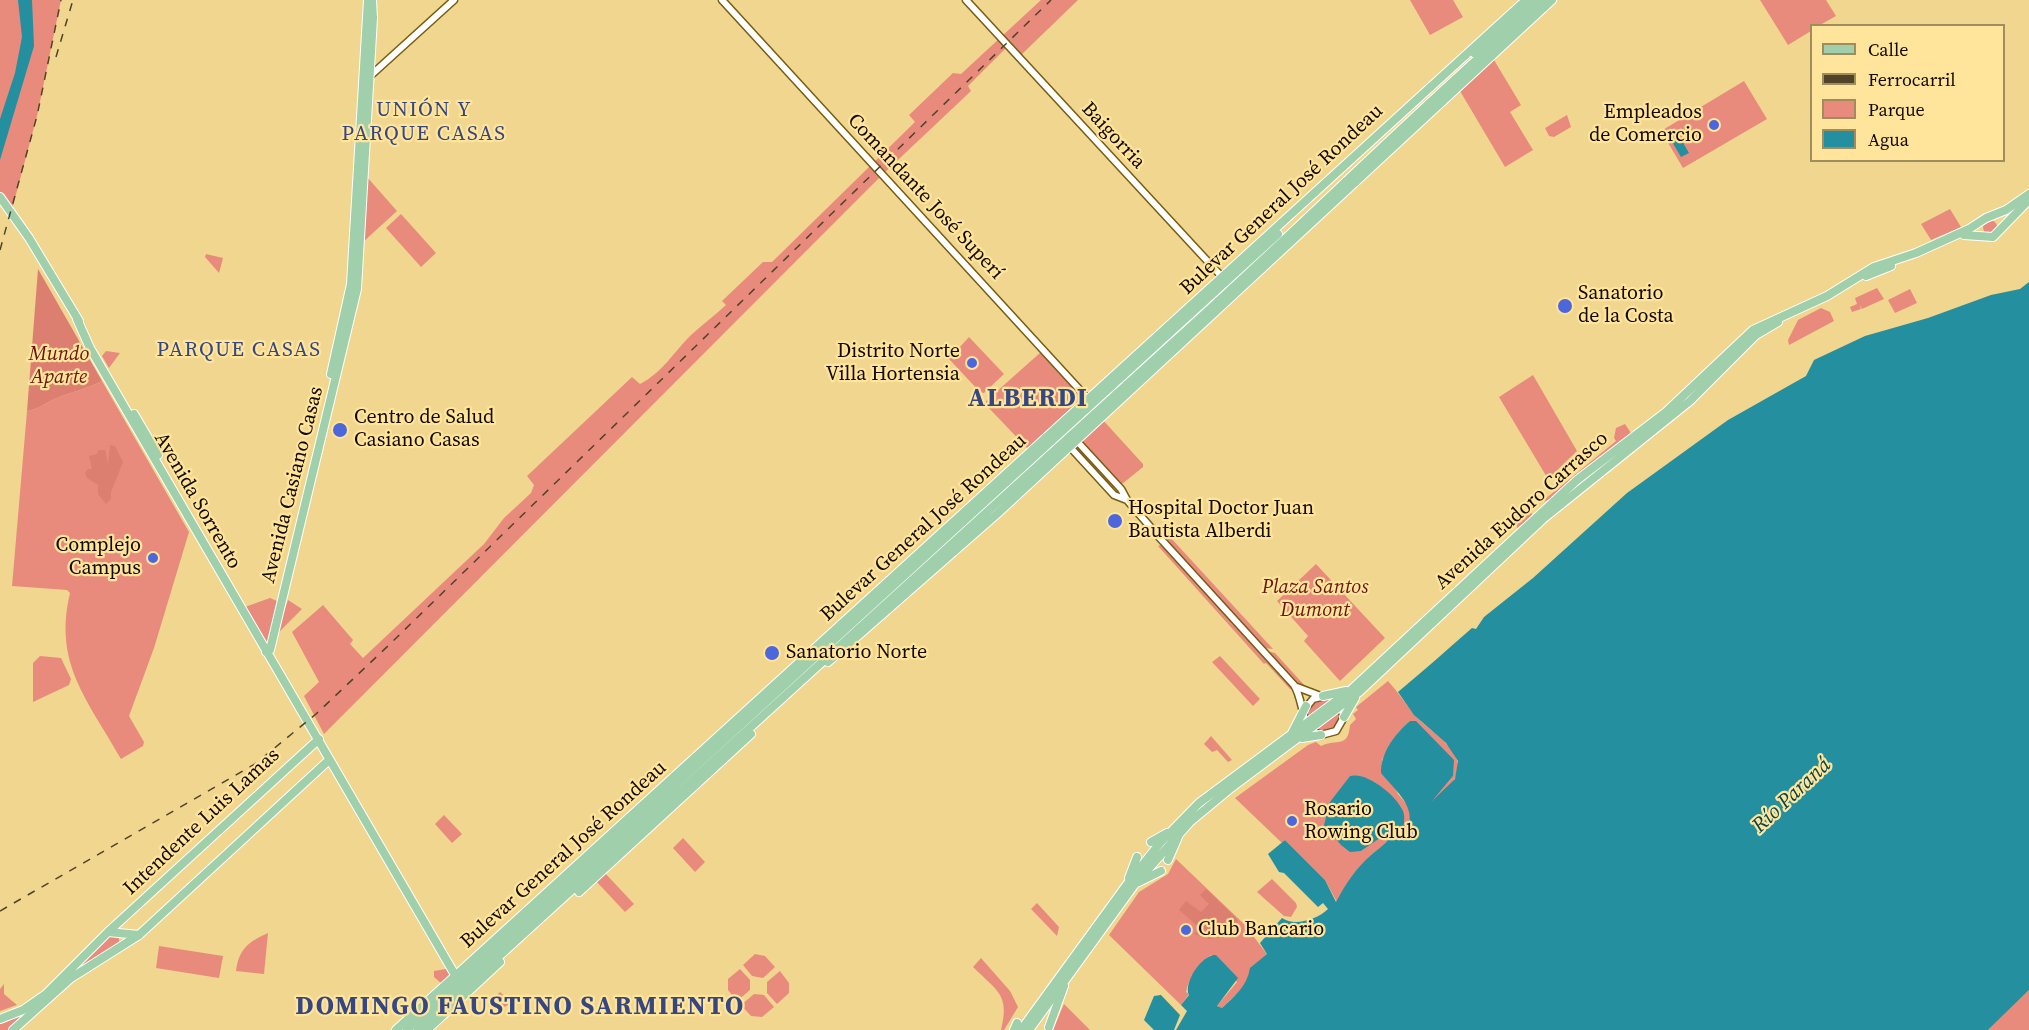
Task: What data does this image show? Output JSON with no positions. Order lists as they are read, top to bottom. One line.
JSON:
{"streets":{"main road":["Bulevar General José Rondeau","Avenida Casiano Casas","Avenida Sorrento","Avenida Eudoro Carrasco","Intendente Luis Lamas"],"street":["Baigorria","Comandante José Superí"]},"crossings":[["Baigorria","Bulevar General José Rondeau"],["Comandante José Superí","Bulevar General José Rondeau"],["Bulevar General José Rondeau","Avenida Sorrento"],["Avenida Casiano Casas","Avenida Sorrento"],["Avenida Sorrento","Intendente Luis Lamas"]],"districts":["UNIÓN Y PARQUE CASAS","PARQUE CASAS","ALBERDI","DOMINGO FAUSTINO SARMIENTO"],"water":["Río Paraná"],"parks":["Mundo Aparte","Plaza Santos Dumont"],"places":["Empleados de Comercio","Sanatorio de la Costa","Distrito Norte Villa Hortensia","Centro de Salud Casiano Casas","Hospital Doctor Juan Bautista Alberdi","Complejo Campus","Sanatorio Norte","Rosario Rowing Club","Club Bancario"],"legend":["Calle","Ferrocarril","Parque","Agua"]}
